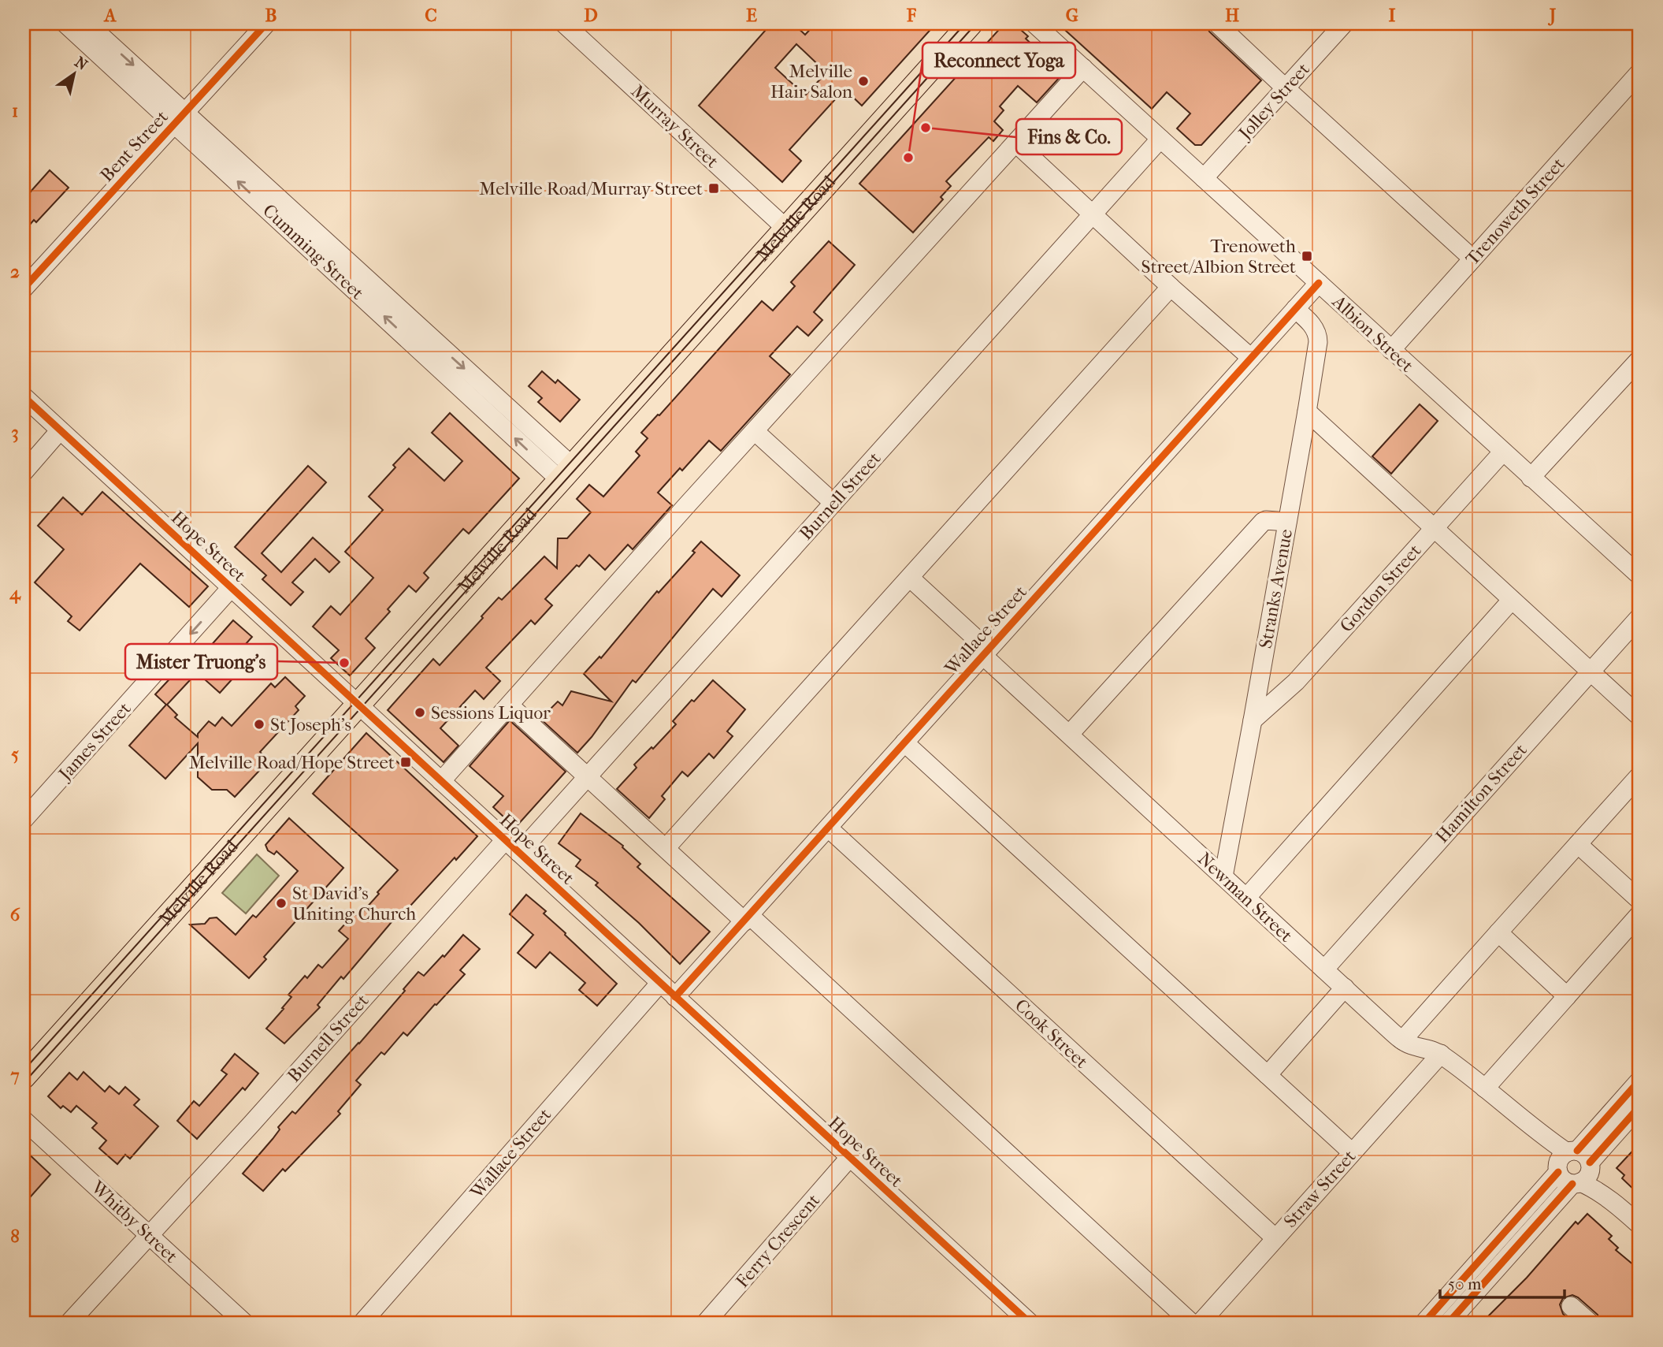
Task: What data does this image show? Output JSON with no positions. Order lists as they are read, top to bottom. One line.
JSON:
{"streets":{"main road":["Melville Road"],"street":["Jolley Street","Murray Street","Bent Street","Trenoweth Street","Cumming Street","Albion Street","Burnell Street","Hope Street","Gordon Street","Stranks Avenue","Wallace Street","James Street","Hamilton Street","Newman Street","Cook Street","Straw Street","Whitby Street","Ferry Crescent"]},"crossings":[["Jolley Street","Albion Street"],["Murray Street","Melville Road"],["Bent Street","Cumming Street"],["Trenoweth Street","Albion Street"],["Melville Road","Cumming Street"],["Melville Road","Hope Street"],["Albion Street","Burnell Street"],["Albion Street","Gordon Street"],["Albion Street","Wallace Street"],["Burnell Street","Hope Street"],["Burnell Street","Whitby Street"],["Hope Street","Wallace Street"],["Hope Street","James Street"],["Hope Street","Ferry Crescent"],["Gordon Street","Stranks Avenue"],["Stranks Avenue","Wallace Street"],["Stranks Avenue","Newman Street"],["Wallace Street","Newman Street"],["Wallace Street","Cook Street"],["Hamilton Street","Newman Street"],["Newman Street","Straw Street"],["Cook Street","Straw Street"]],"one_way":["James Street"],"places":{"other":["Melville Hair Salon","Fins & Co.","Reconnect Yoga","Mister Truong's","Sessions Liquor","St Joseph's","St David's Uniting Church"],"transit":["Melville Road/Murray Street","Trenoweth Street/Albion Street","Melville Road/Hope Street"]},"scale_bar":"50 m","north":"top right","grid":{"columns":["A","B","C","D","E","F","G","H","I","J"],"rows":["1","2","3","4","5","6","7","8"]}}
